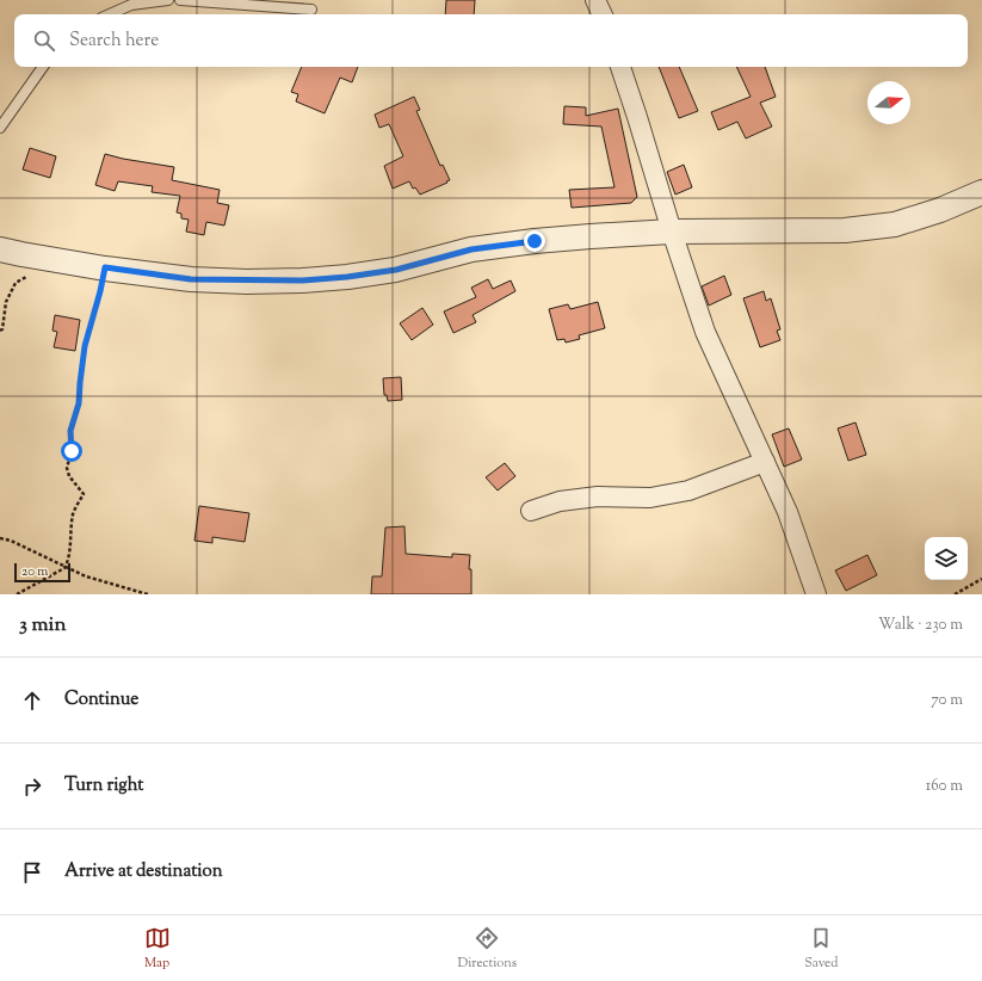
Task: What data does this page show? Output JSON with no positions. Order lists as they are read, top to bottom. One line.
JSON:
{"scale_bar":"20 m","north":"right","page":{"search":"Search here","scale":"20 m","heading":["3 min","Walk · 230 m"],"list":[["Continue","70 m"],["Turn right","160 m"],"Arrive at destination"],"nav":["Map","Directions","Saved"]}}
